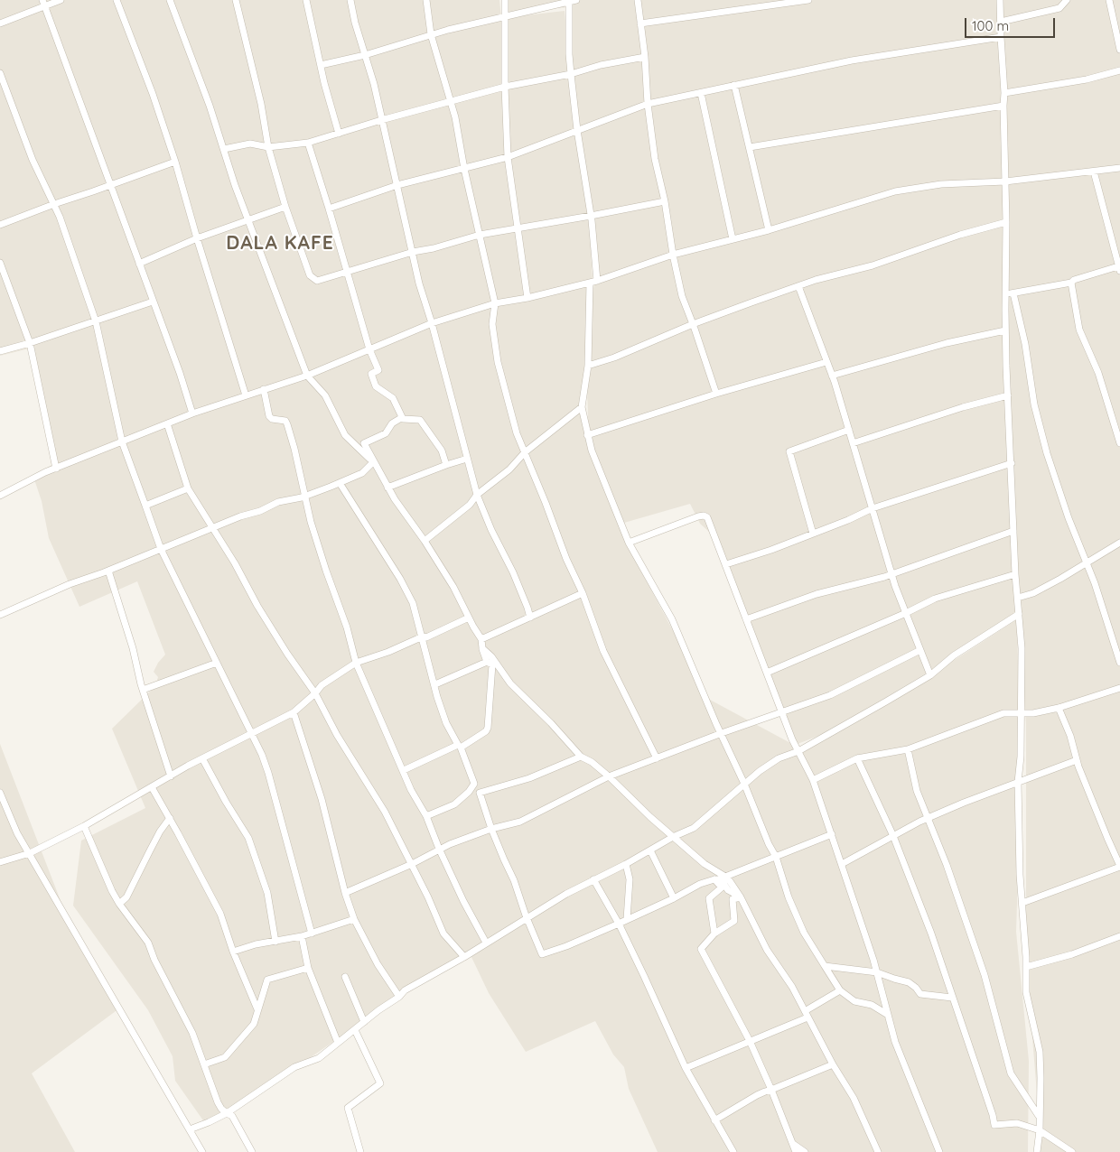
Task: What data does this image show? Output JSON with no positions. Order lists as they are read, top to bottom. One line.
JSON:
{"districts":["DALA KAFE"],"scale_bar":"100 m"}
